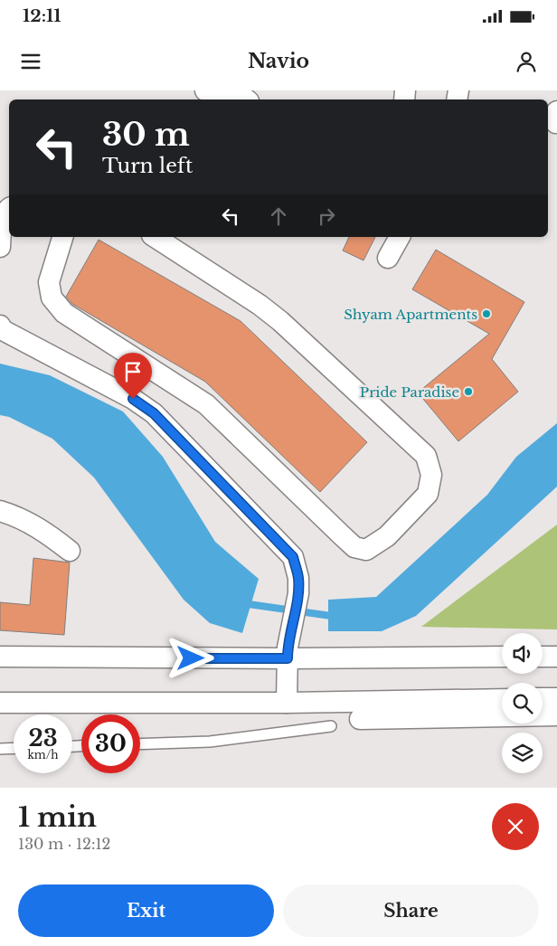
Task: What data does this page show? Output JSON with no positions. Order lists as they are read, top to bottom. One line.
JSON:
{"places":["Shyam Apartments","Pride Paradise"],"page":{"status":"12:11","header":"Navio","turn":["30 m","Turn left"],"speed":"23 km/h","limit":"30","heading":["1 min","130 m · 12:12"],"buttons":["Exit","Share"]}}
